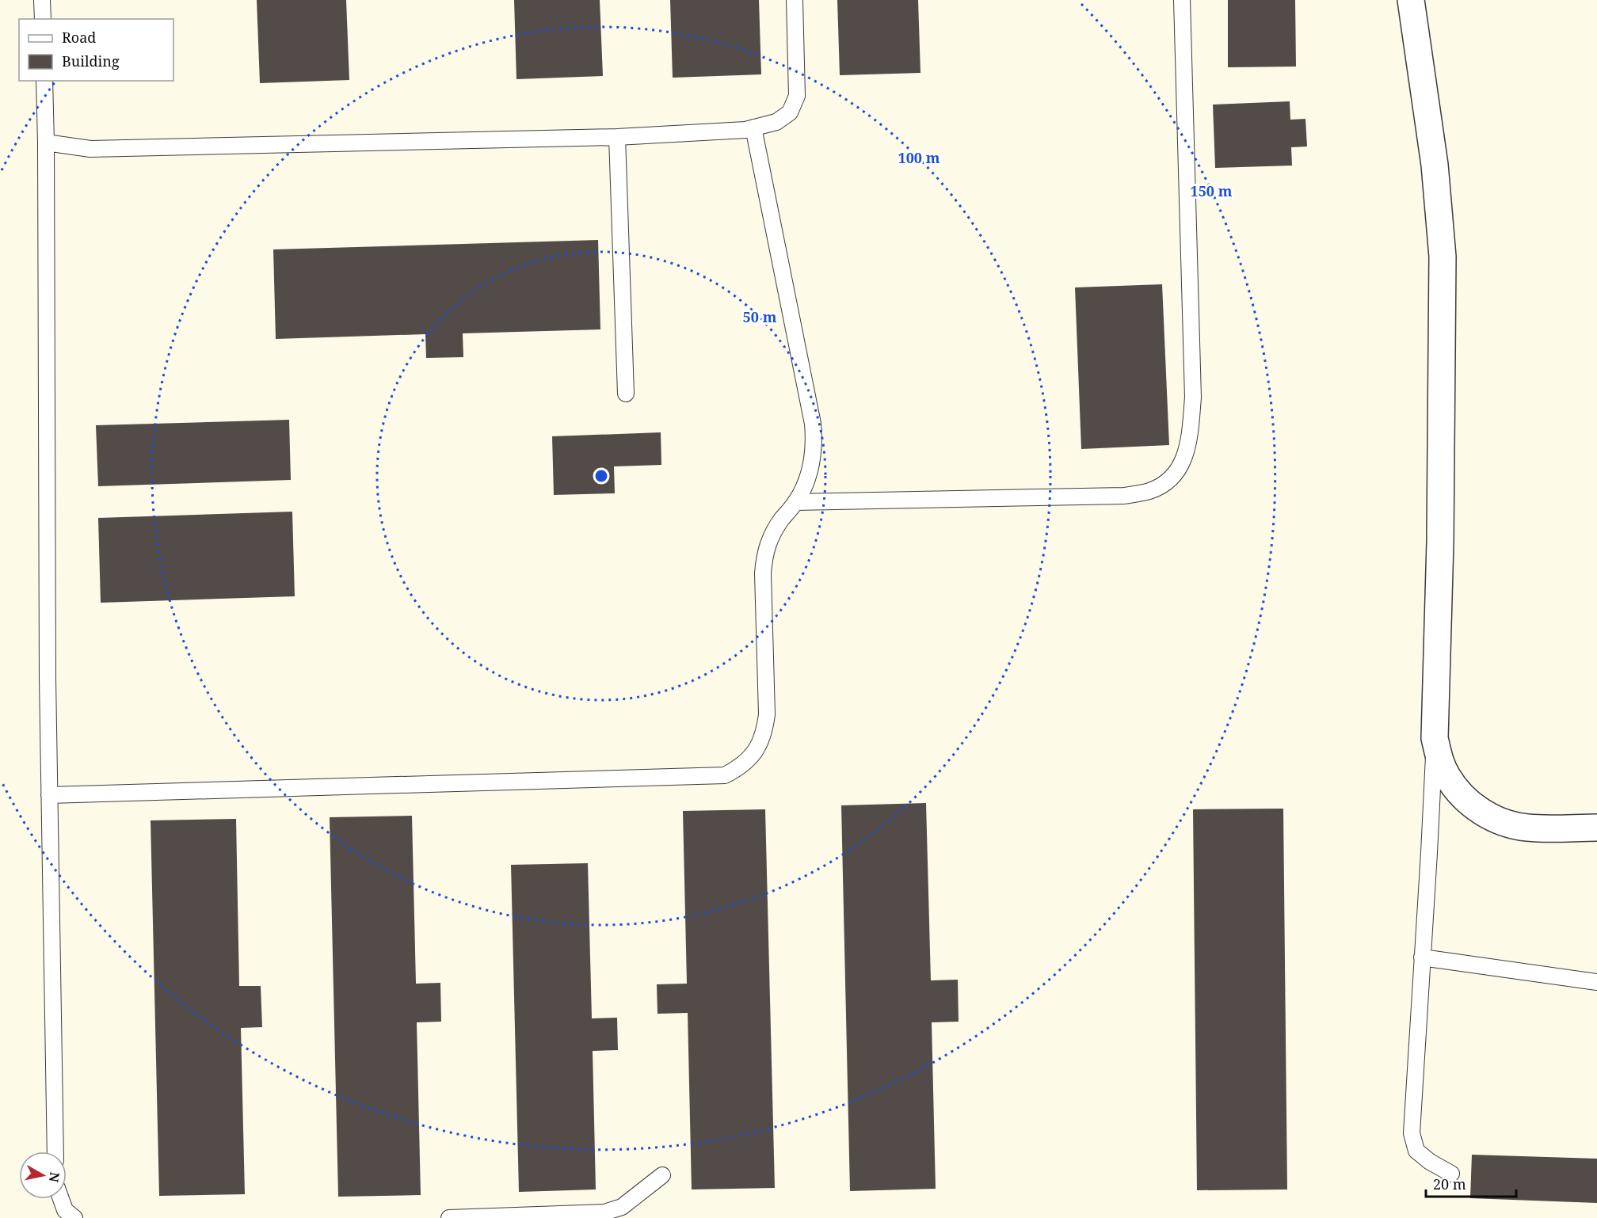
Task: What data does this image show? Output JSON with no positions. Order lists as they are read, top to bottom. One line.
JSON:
{"legend":["Road","Building"],"scale_bar":"20 m","north":"right","rings":["100 m","150 m","50 m"]}
